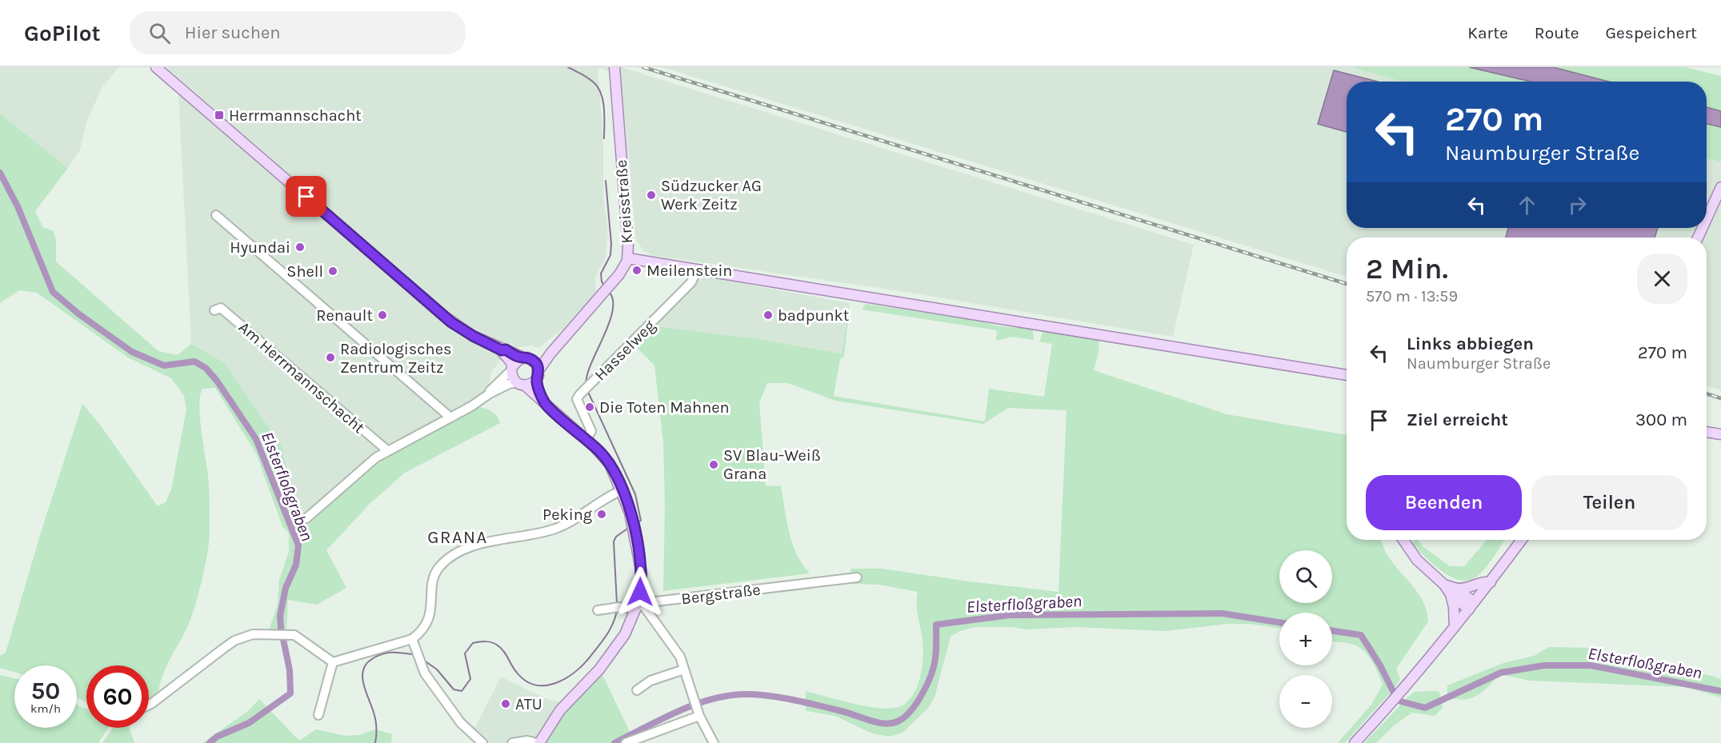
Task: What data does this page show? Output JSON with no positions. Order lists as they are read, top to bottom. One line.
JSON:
{"streets":{"main road":["Kreisstraße"],"street":["Hasselweg","Am Herrmannschacht","Bergstraße"]},"districts":["GRANA"],"water":["Elsterfloßgraben"],"places":{"transit":["Herrmannschacht"],"other":["Südzucker AG Werk Zeitz","Hyundai","Meilenstein","Shell","Renault","badpunkt","Radiologisches Zentrum Zeitz","Die Toten Mahnen","SV Blau-Weiß Grana","Peking","ATU"]},"page":{"header":"GoPilot","search":"Hier suchen","nav":["Karte","Route","Gespeichert"],"turn":["270 m","Naumburger Straße"],"heading":["2 Min.","570 m · 13:59"],"list":[{"name":"Links abbiegen","note":"Naumburger Straße","value":"270 m"},{"name":"Ziel erreicht","value":"300 m"}],"buttons":["Beenden","Teilen"],"map_buttons":["+","−"],"speed":"50 km/h","limit":"60"}}
